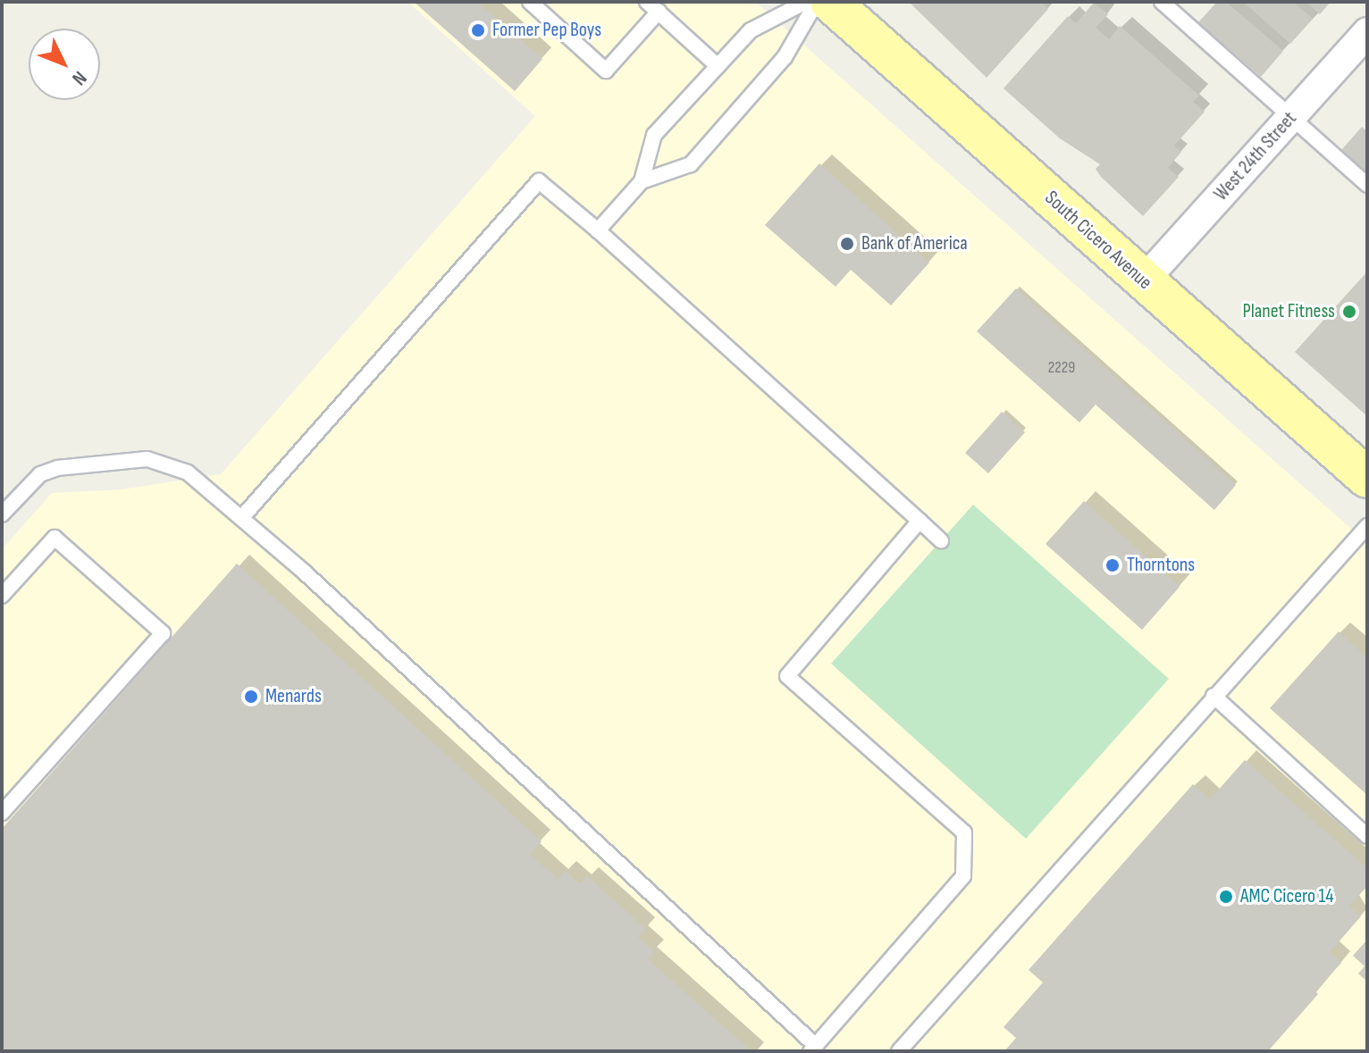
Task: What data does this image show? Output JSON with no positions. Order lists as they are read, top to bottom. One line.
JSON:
{"streets":{"main road":["South Cicero Avenue"],"street":["West 24th Street"]},"crossings":[["West 24th Street","South Cicero Avenue"]],"places":["Former Pep Boys","Bank of America","Planet Fitness","Thorntons","Menards","AMC Cicero 14"],"house_numbers":["2229"],"north":"bottom right"}
